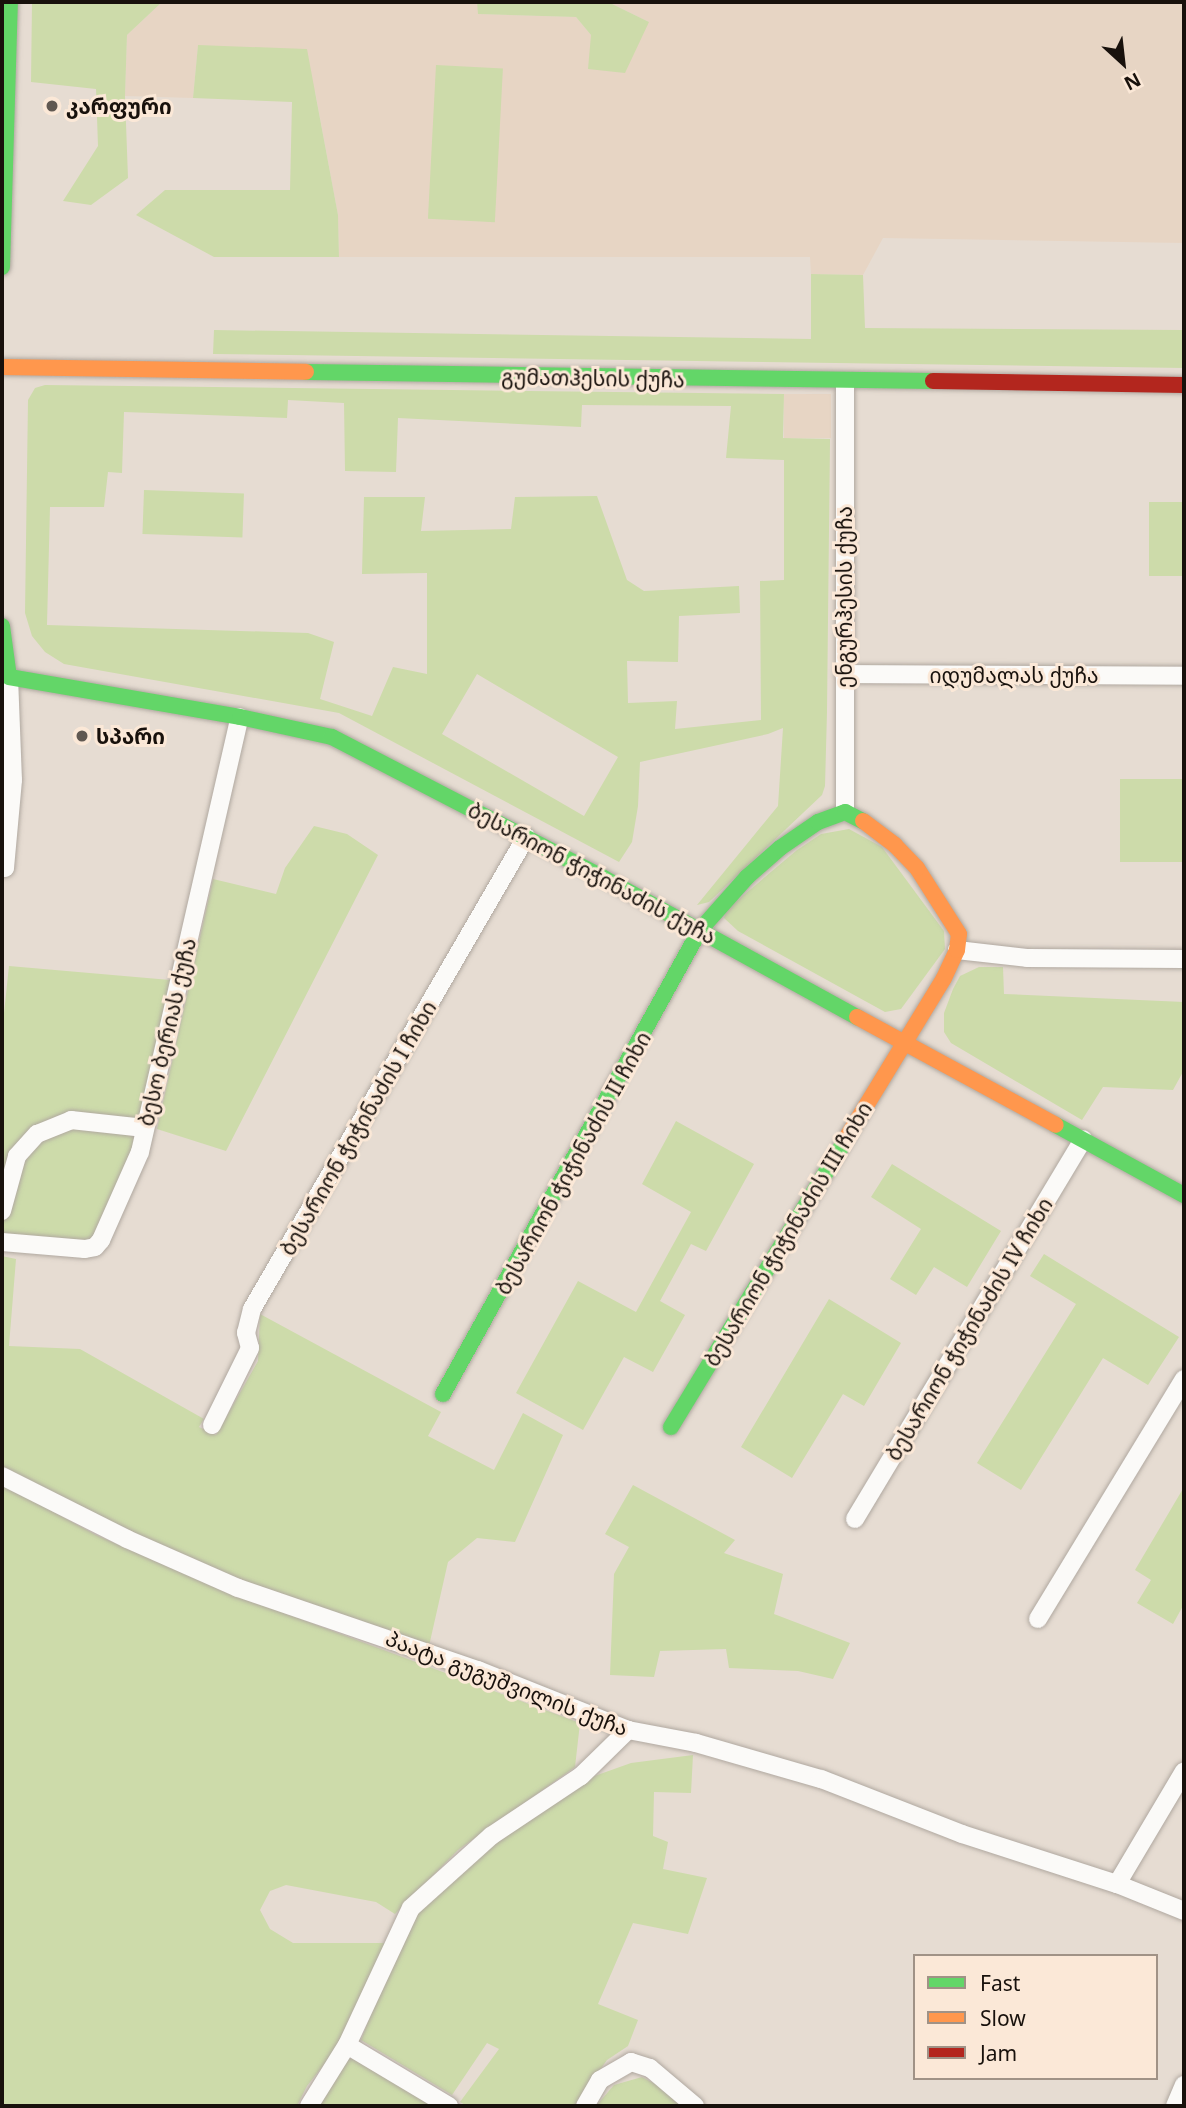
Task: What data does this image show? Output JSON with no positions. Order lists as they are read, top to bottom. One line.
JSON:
{"streets":{"street":["გუმათჰესის ქუჩა","ენგურჰესის ქუჩა","იდუმალას ქუჩა","ბესარიონ ჭიჭინაძის ქუჩა","ბესო ბერიას ქუჩა","ბესარიონ ჭიჭინაძის I ჩიხი","ბესარიონ ჭიჭინაძის II ჩიხი","ბესარიონ ჭიჭინაძის III ჩიხი","ბესარიონ ჭიჭინაძის IV ჩიხი","პაატა გუგუშვილის ქუჩა"]},"crossings":[["გუმათჰესის ქუჩა","ენგურჰესის ქუჩა"],["ენგურჰესის ქუჩა","იდუმალას ქუჩა"],["ბესარიონ ჭიჭინაძის ქუჩა","ბესო ბერიას ქუჩა"],["ბესარიონ ჭიჭინაძის ქუჩა","ბესარიონ ჭიჭინაძის I ჩიხი"],["ბესარიონ ჭიჭინაძის ქუჩა","ბესარიონ ჭიჭინაძის II ჩიხი"],["ბესარიონ ჭიჭინაძის ქუჩა","ბესარიონ ჭიჭინაძის III ჩიხი"],["ბესარიონ ჭიჭინაძის ქუჩა","ბესარიონ ჭიჭინაძის IV ჩიხი"]],"places":["კარფური","სპარი"],"legend":["Fast","Slow","Jam"],"north":"bottom right"}
